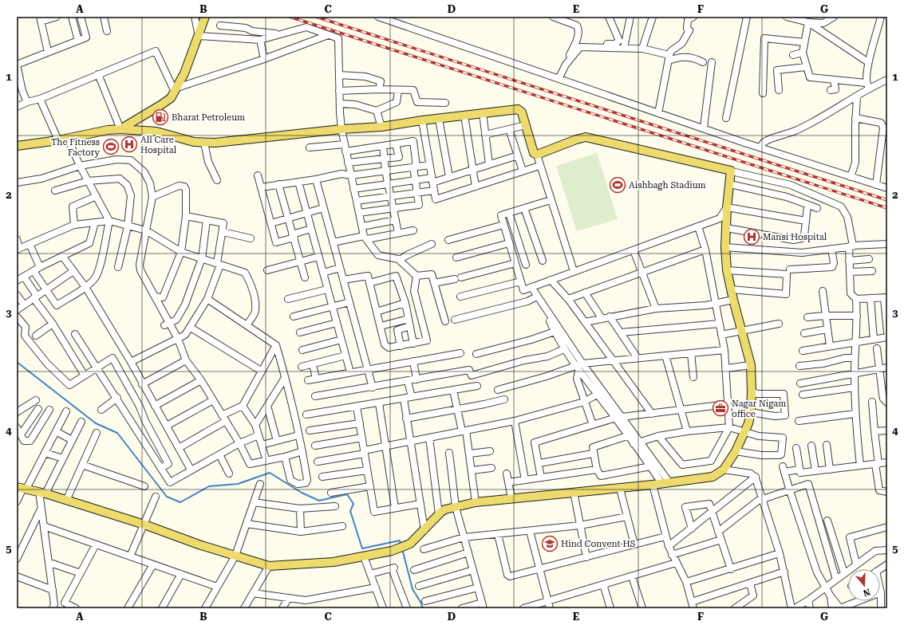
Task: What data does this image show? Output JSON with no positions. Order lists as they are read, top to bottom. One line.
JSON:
{"places":{"fuel station":["Bharat Petroleum"],"hospital":["All Care Hospital","Mansi Hospital"],"sports":["The Fitness Factory","Aishbagh Stadium"],"office":["Nagar Nigam office"],"school or university":["Hind Convent HS"]},"north":"bottom","grid":{"columns":["A","B","C","D","E","F","G"],"rows":["1","2","3","4","5"]}}
